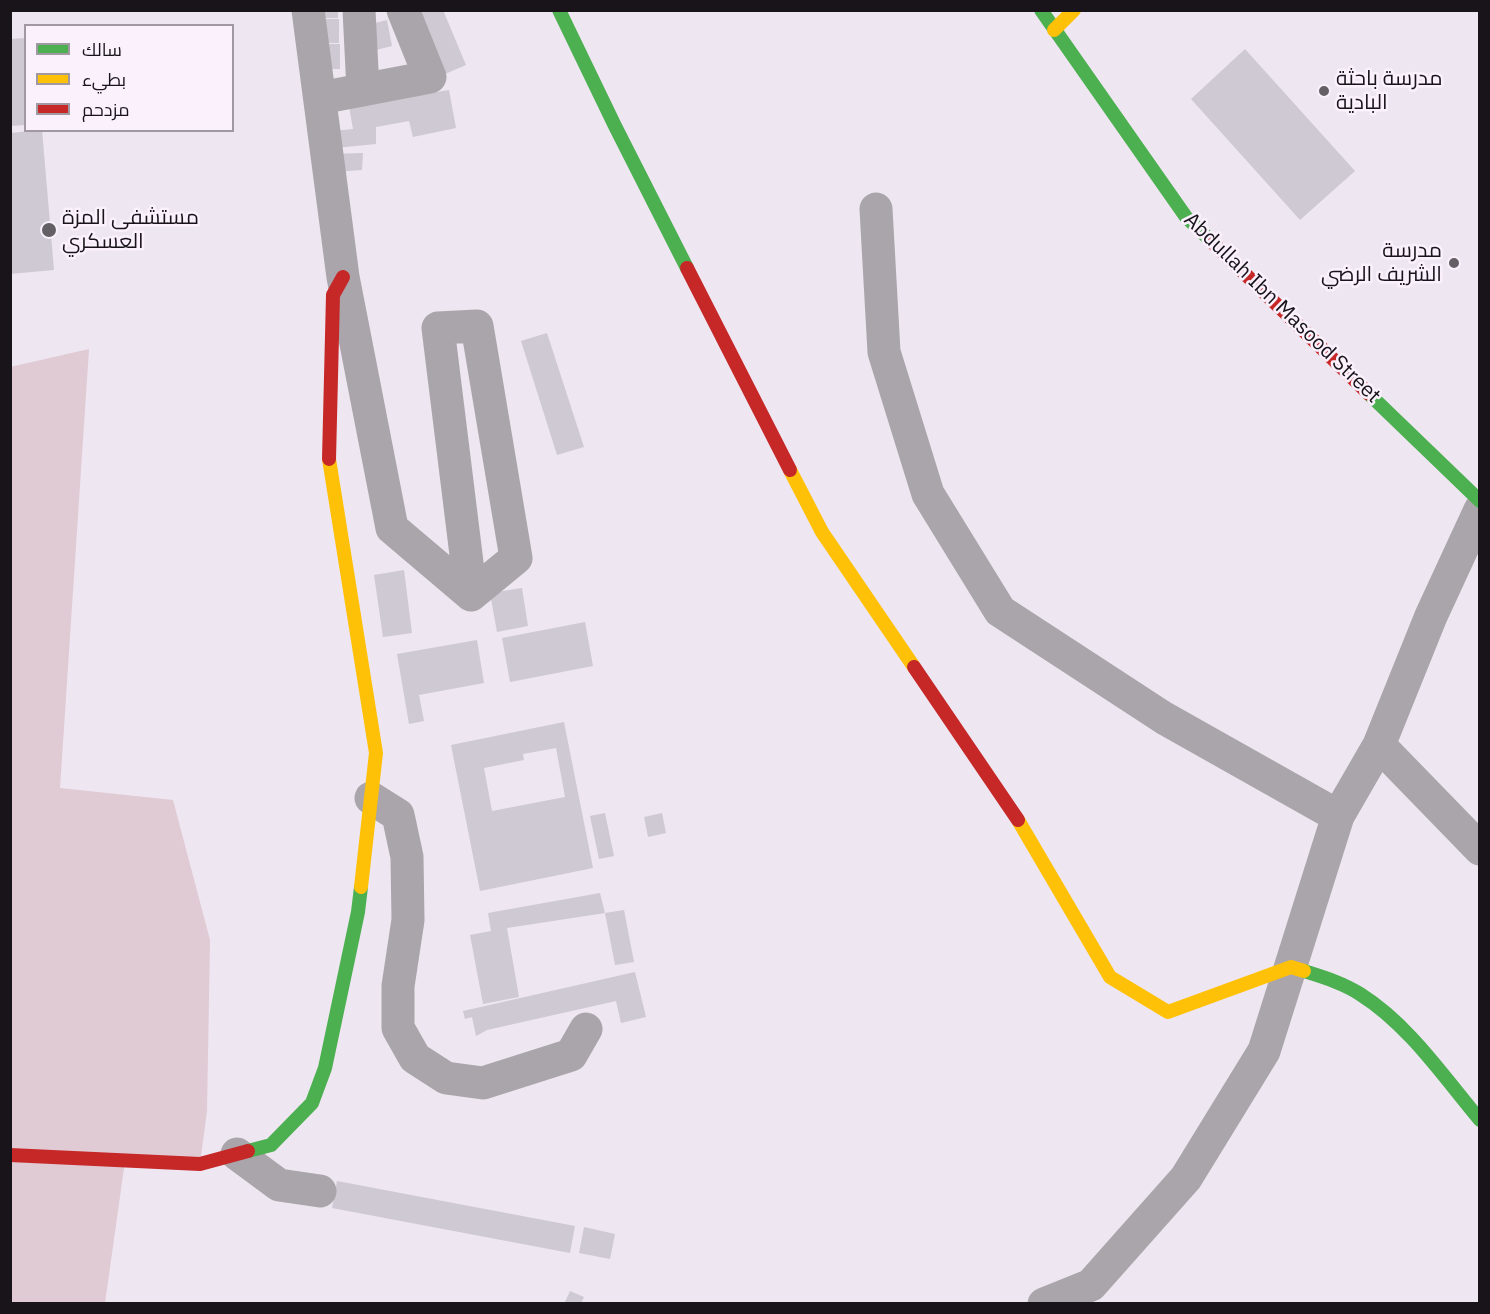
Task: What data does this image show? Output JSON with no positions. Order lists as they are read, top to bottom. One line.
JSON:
{"streets":{"street":["Abdullah Ibn Masood Street"]},"places":["مدرسة باحثة البادية","مستشفى المزة العسكري","مدرسة الشريف الرضي"],"legend":["سالك","بطيء","مزدحم"]}
